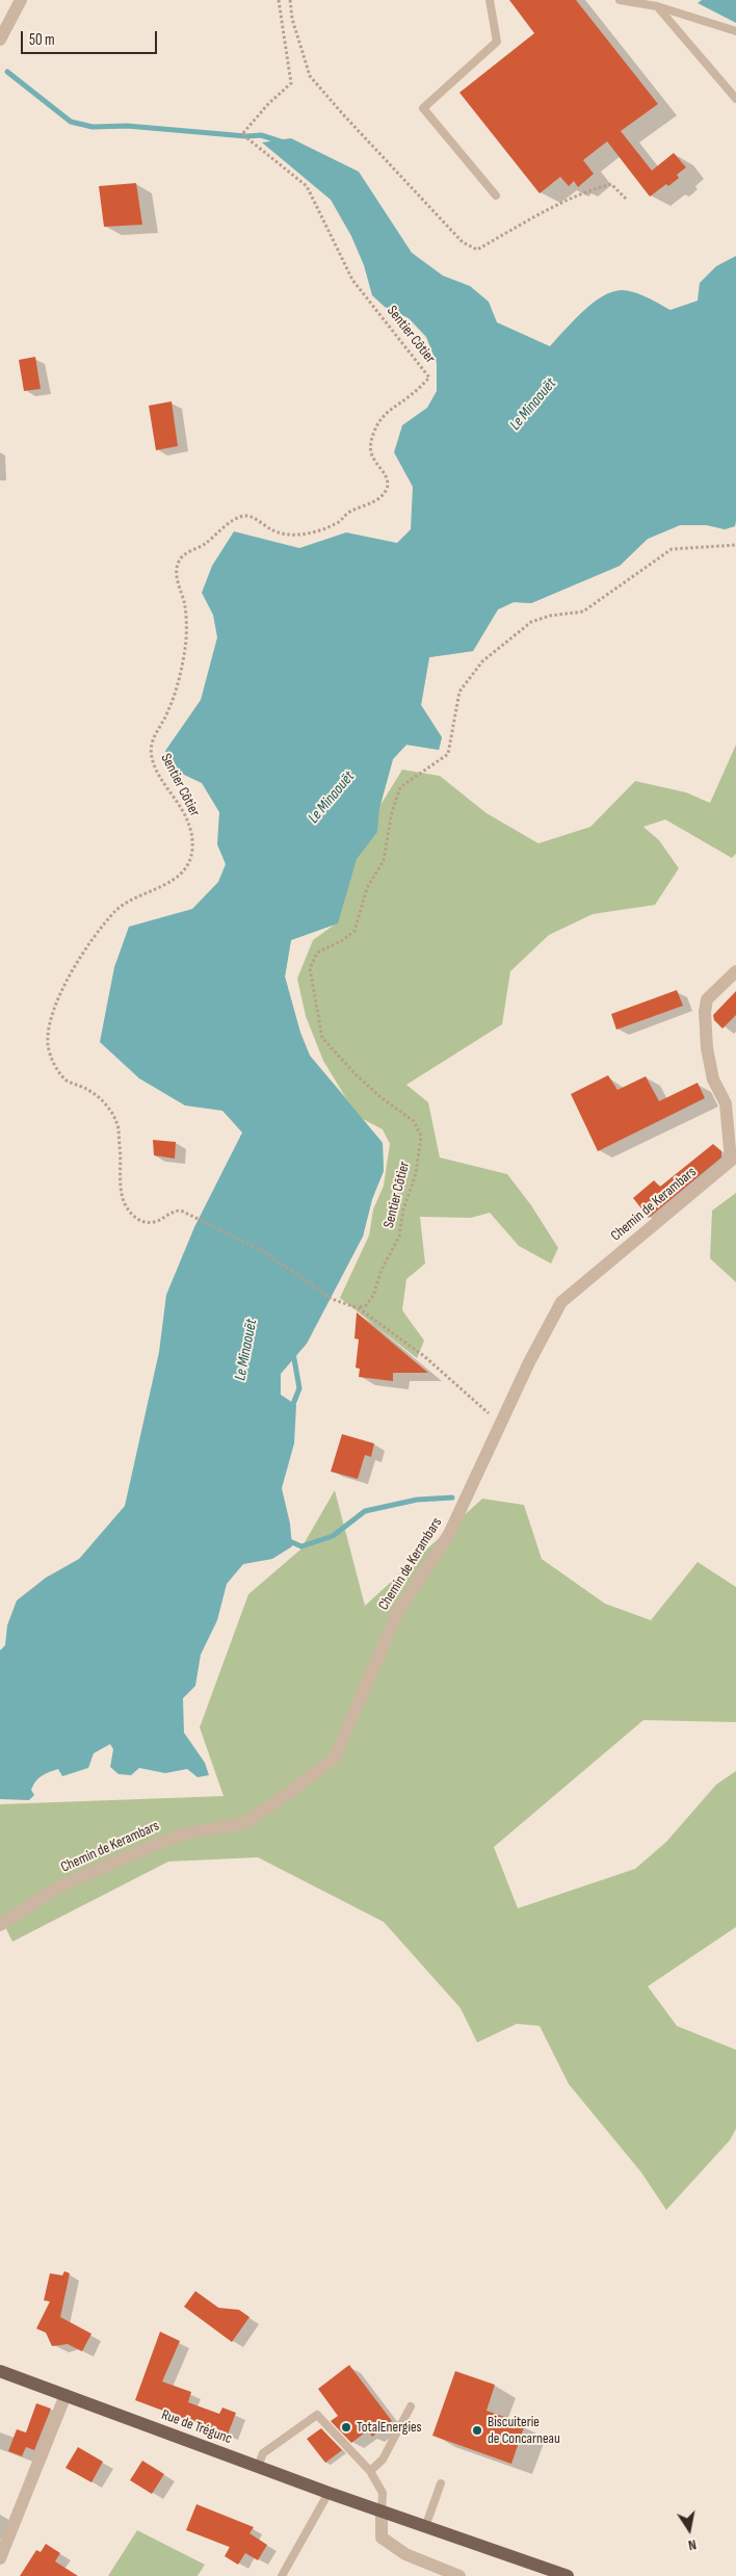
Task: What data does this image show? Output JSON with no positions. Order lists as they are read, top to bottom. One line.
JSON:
{"streets":{"main road":["Rue de Trégunc"],"street":["Chemin de Kerambars"],"path":["Sentier Côtier"]},"water":["Le Minaouët"],"places":["TotalEnergies","Biscuiterie de Concarneau"],"scale_bar":"50 m","north":"bottom"}
